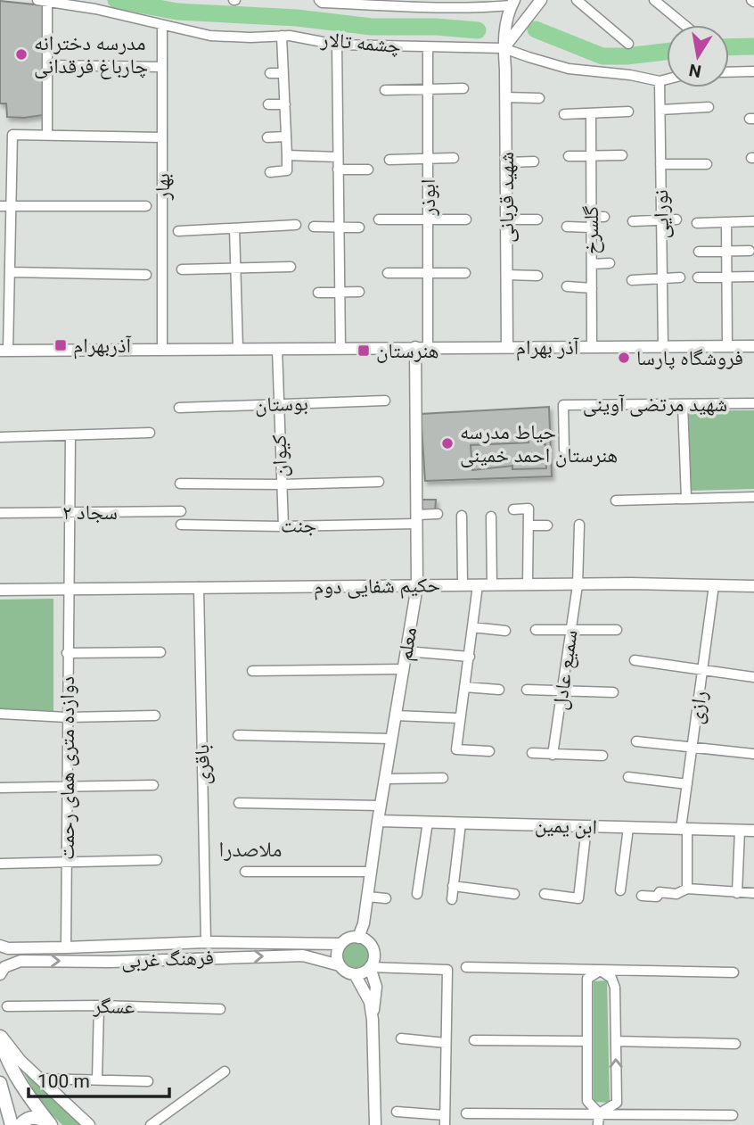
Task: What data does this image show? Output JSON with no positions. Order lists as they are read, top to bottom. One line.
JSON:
{"streets":{"street":["چشمه تالار","بهار","ابوذر","شهید قربانی","نورایی","گلسرخ","آذر بهرام","بوستان","شهید مرتضی آوینی","کیوان","سجاد ۲","جنت","حکیم شفایی دوم","معلم","سمیع عادل","رازی","باقری","دوازده متری همای رحمت","ابن یمین","فرهنگ غربی","عسگر"]},"crossings":[["چشمه تالار","بهار"],["چشمه تالار","ابوذر"],["چشمه تالار","شهید قربانی"],["چشمه تالار","نورایی"],["بهار","آذر بهرام"],["ابوذر","آذر بهرام"],["شهید قربانی","آذر بهرام"],["نورایی","آذر بهرام"],["گلسرخ","آذر بهرام"],["آذر بهرام","کیوان"],["آذر بهرام","معلم"],["بوستان","کیوان"],["کیوان","جنت"],["سجاد ۲","دوازده متری همای رحمت"],["جنت","معلم"],["حکیم شفایی دوم","معلم"],["حکیم شفایی دوم","سمیع عادل"],["حکیم شفایی دوم","رازی"],["حکیم شفایی دوم","باقری"],["حکیم شفایی دوم","دوازده متری همای رحمت"],["معلم","ابن یمین"],["معلم","فرهنگ غربی"],["رازی","ابن یمین"],["باقری","فرهنگ غربی"],["دوازده متری همای رحمت","فرهنگ غربی"]],"districts":["ملاصدرا"],"places":{"other":["مدرسه دخترانه چارباغ فرقدانی","فروشگاه پارسا","حیاط مدرسه هنرستان احمد خمینی"],"transit":["آذربهرام","هنرستان"]},"scale_bar":"100 m","north":"bottom"}
